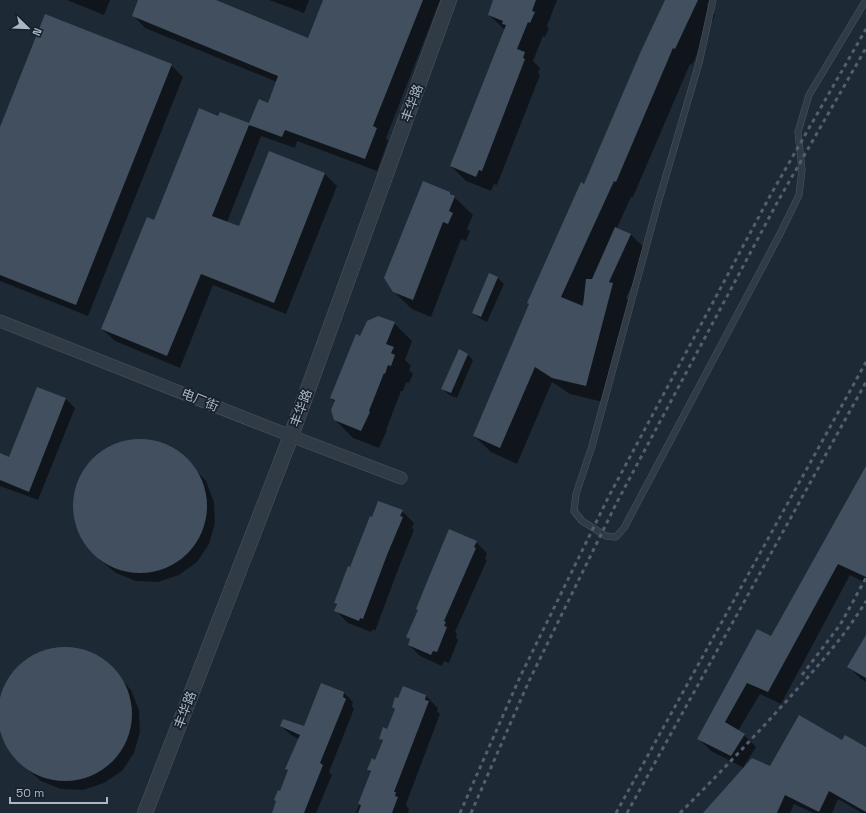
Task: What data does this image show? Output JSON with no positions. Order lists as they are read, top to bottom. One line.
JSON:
{"streets":{"street":["丰华路","电厂街"]},"crossings":[["丰华路","电厂街"]],"scale_bar":"50 m","north":"bottom right"}
